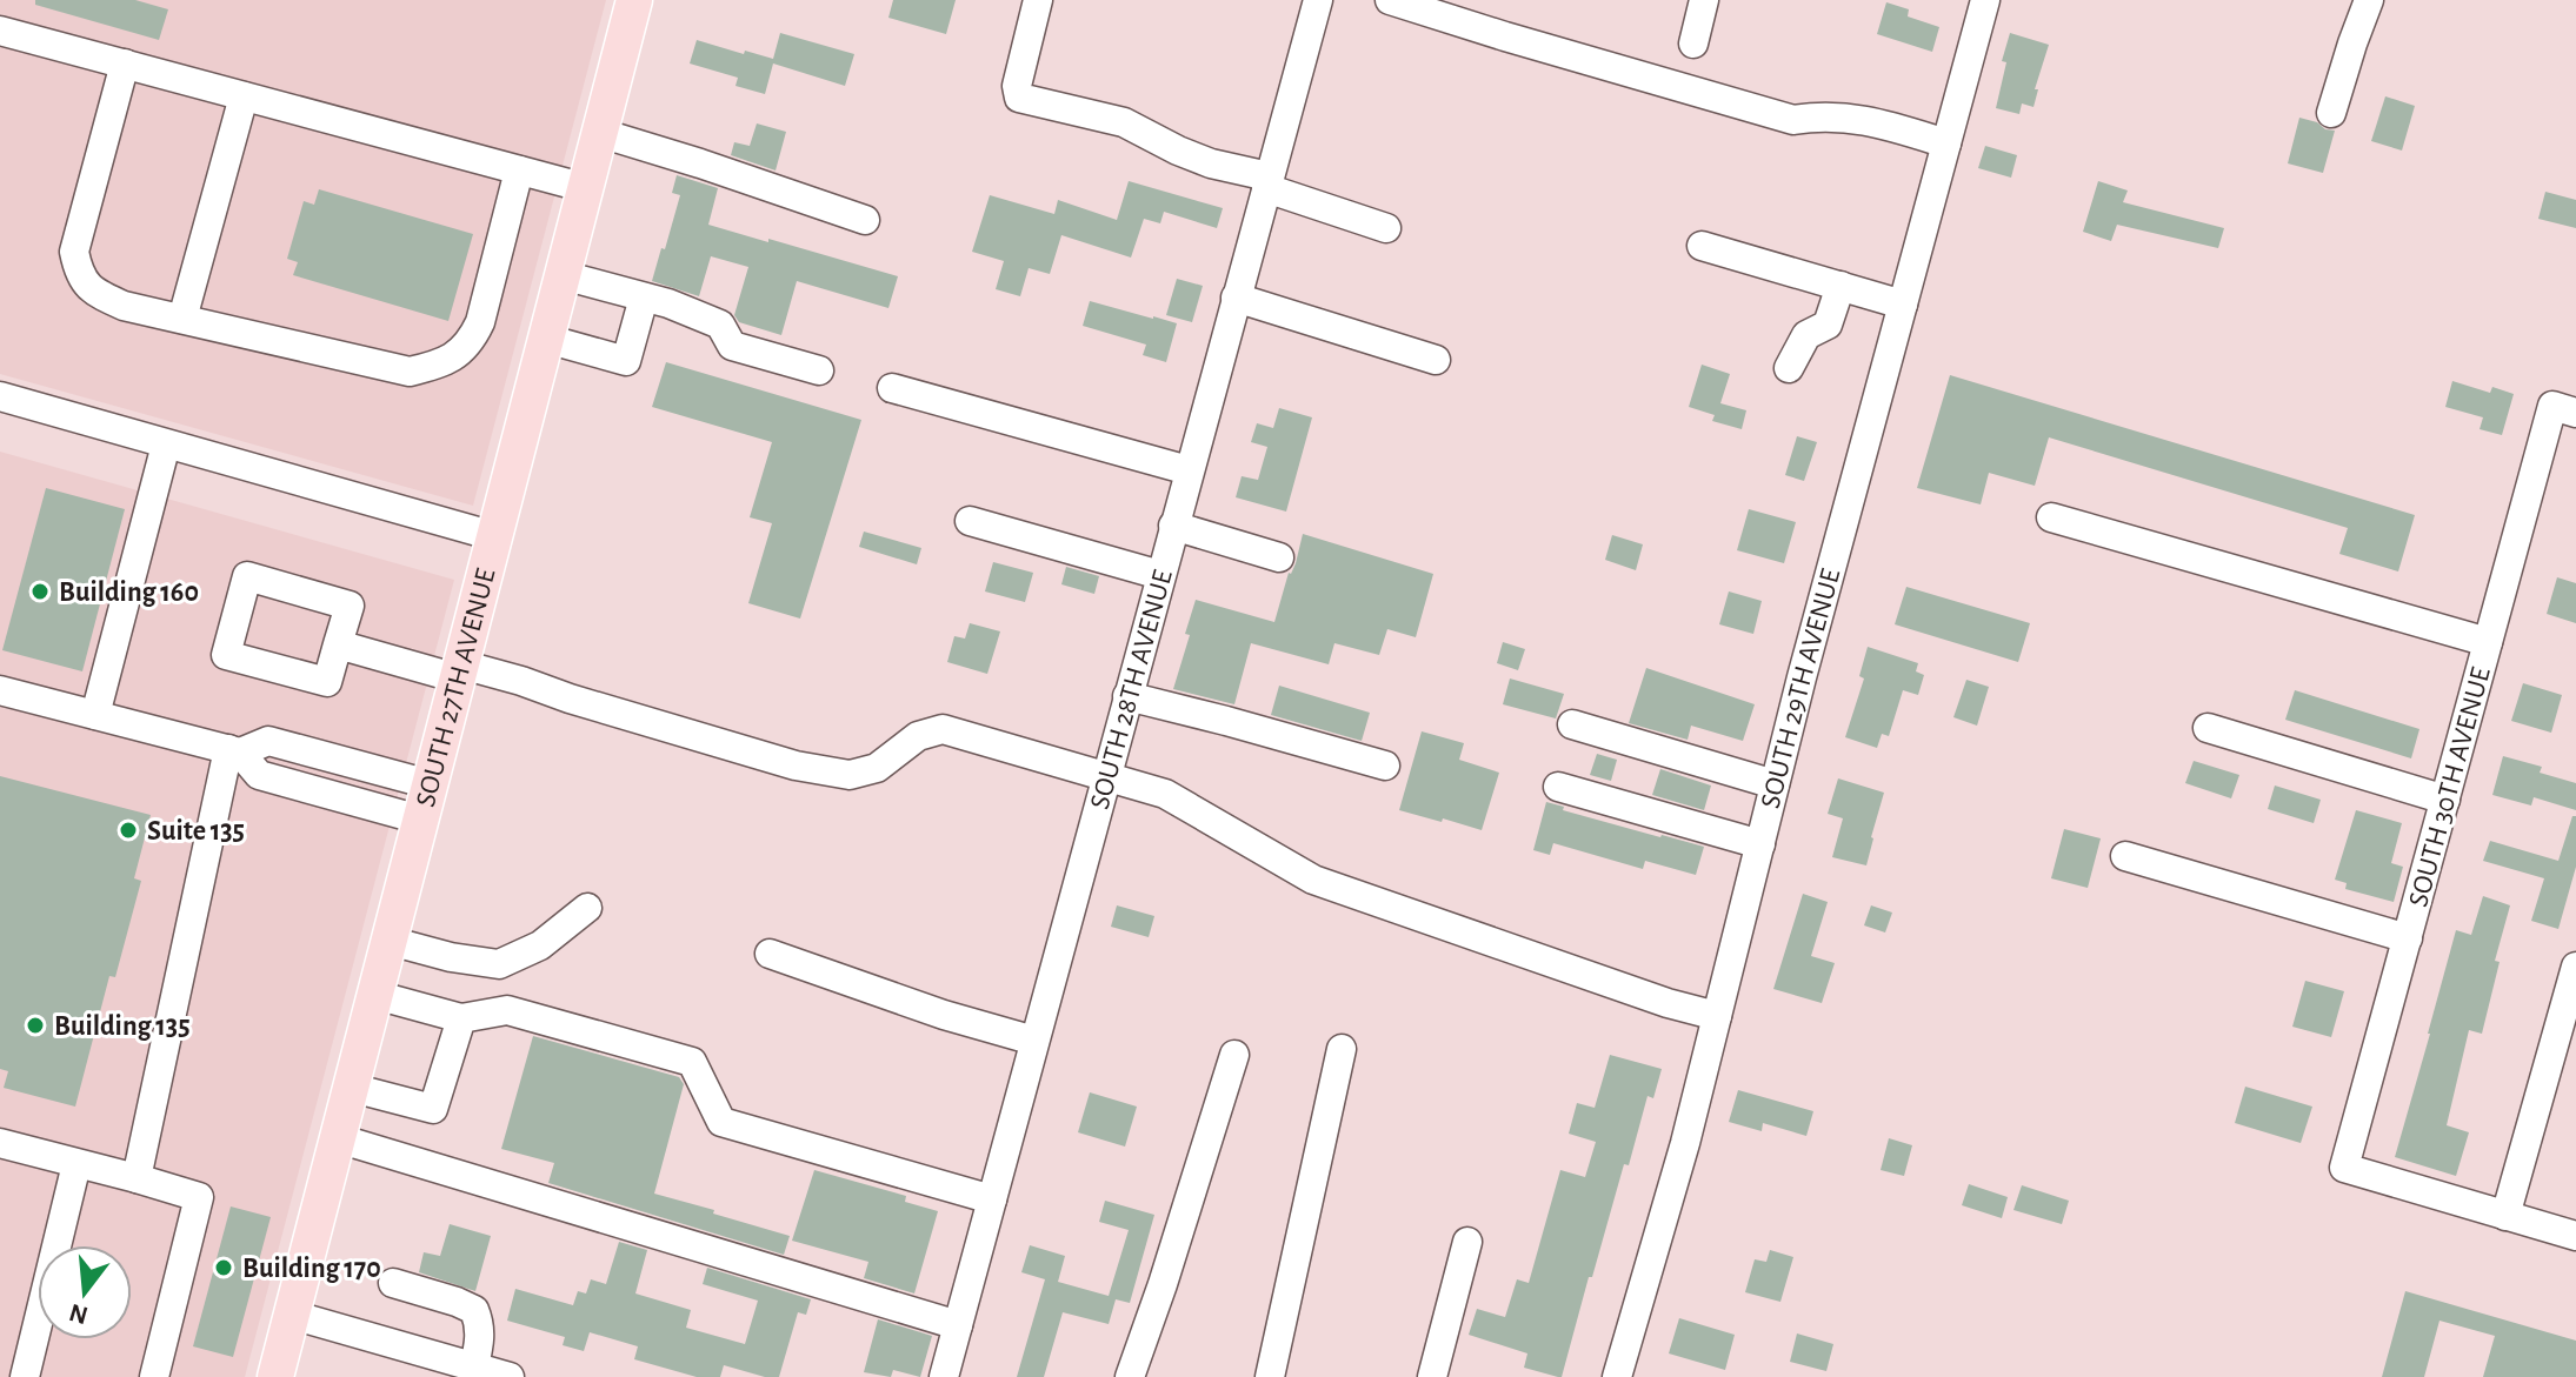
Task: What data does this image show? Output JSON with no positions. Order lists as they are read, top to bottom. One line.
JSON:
{"streets":{"main road":["SOUTH 27TH AVENUE"],"street":["SOUTH 28TH AVENUE","SOUTH 29TH AVENUE","SOUTH 30TH AVENUE"]},"places":["Building 160","Suite 135","Building 135","Building 170"],"north":"bottom"}
